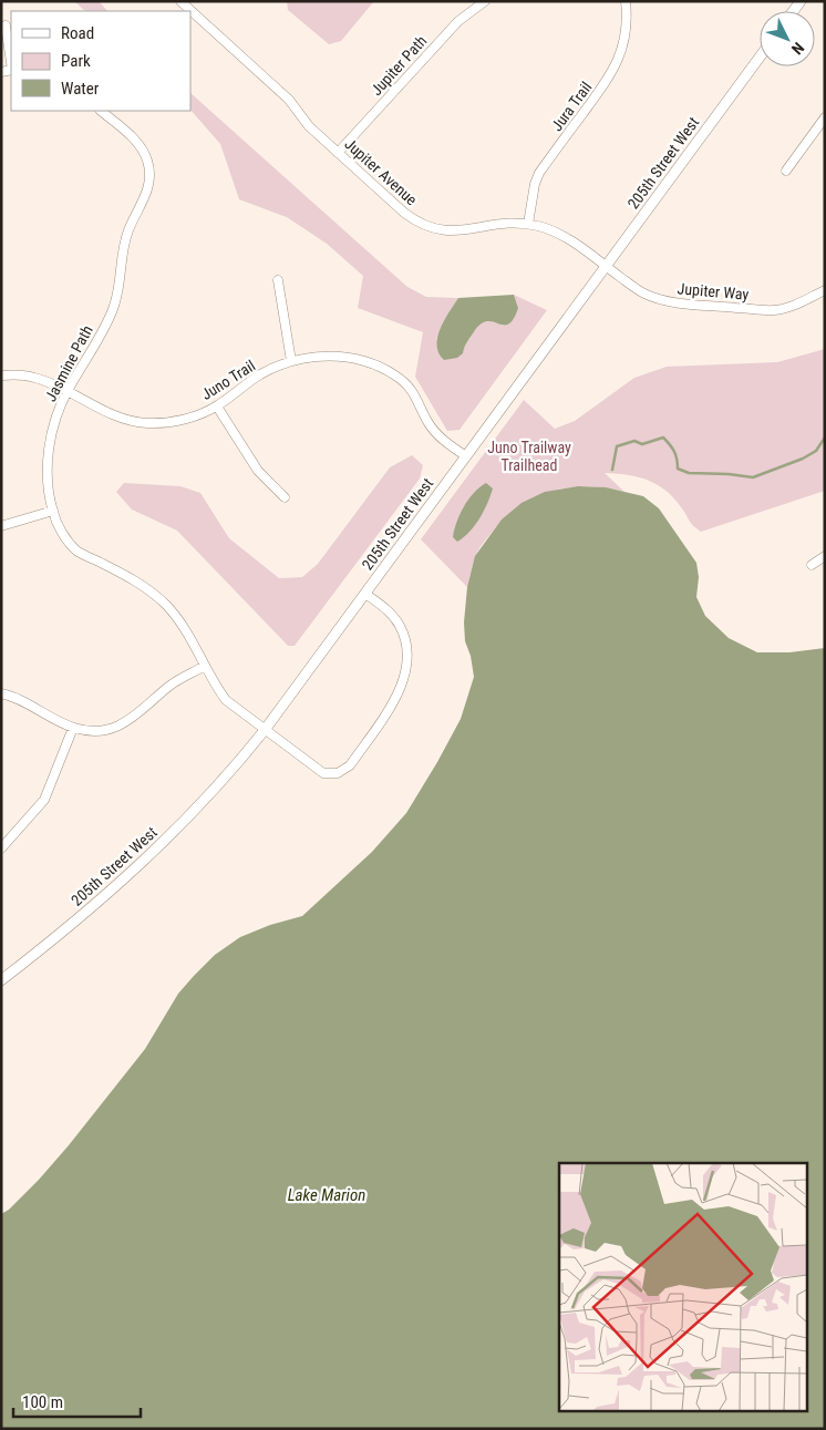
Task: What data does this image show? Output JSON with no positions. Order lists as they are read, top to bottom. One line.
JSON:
{"streets":{"street":["Jupiter Path","Jura Trail","205th Street West","Jupiter Avenue","Jupiter Way","Jasmine Path","Juno Trail"]},"crossings":[["Jupiter Path","Jupiter Avenue"],["Jura Trail","Jupiter Avenue"],["205th Street West","Jupiter Avenue"],["205th Street West","Jupiter Way"],["205th Street West","Jasmine Path"],["205th Street West","Juno Trail"],["Jupiter Avenue","Jupiter Way"],["Jasmine Path","Juno Trail"]],"water":["Lake Marion"],"parks":["Juno Trailway Trailhead"],"legend":["Road","Park","Water"],"scale_bar":"100 m","north":"bottom right"}
